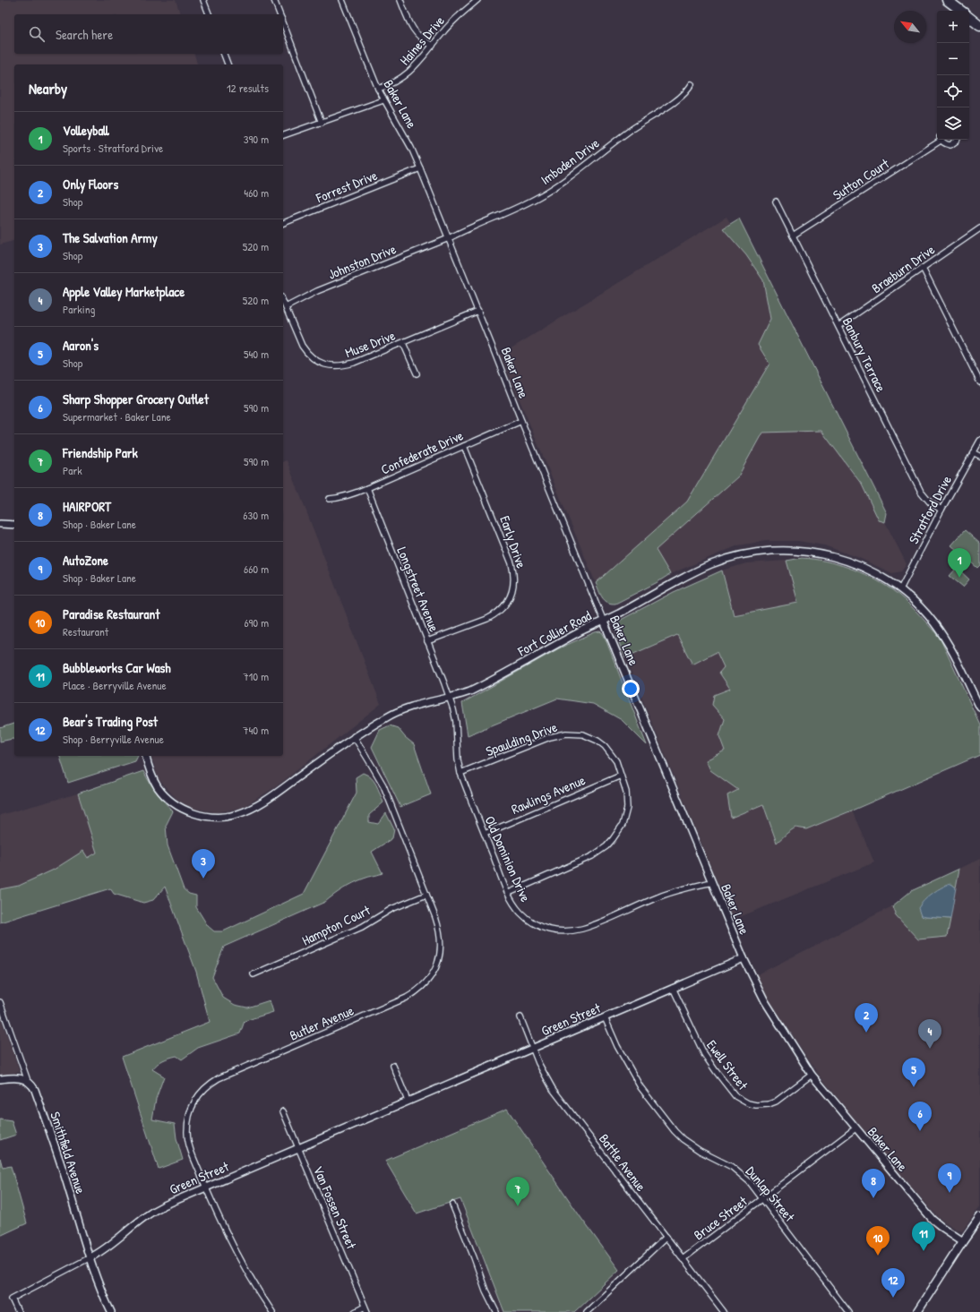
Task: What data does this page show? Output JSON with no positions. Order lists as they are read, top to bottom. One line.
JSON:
{"streets":{"street":["Haines Drive","Baker Lane","Imboden Drive","Sutton Court","Forrest Drive","Johnston Drive","Braeburn Drive","Muse Drive","Banbury Terrace","Confederate Drive","Stratford Drive","Early Drive","Longstreet Avenue","Fort Collier Road","Spaulding Drive","Rawlings Avenue","Old Dominion Drive","Hampton Court","Green Street","Butler Avenue","Ewell Street","Smithfield Avenue","Battle Avenue","Dunlap Street","Van Fossen Street","Bruce Street"]},"crossings":[["Haines Drive","Baker Lane"],["Baker Lane","Imboden Drive"],["Baker Lane","Forrest Drive"],["Baker Lane","Johnston Drive"],["Baker Lane","Muse Drive"],["Baker Lane","Confederate Drive"],["Baker Lane","Fort Collier Road"],["Baker Lane","Old Dominion Drive"],["Baker Lane","Green Street"],["Baker Lane","Ewell Street"],["Baker Lane","Bruce Street"],["Imboden Drive","Johnston Drive"],["Sutton Court","Banbury Terrace"],["Johnston Drive","Muse Drive"],["Braeburn Drive","Banbury Terrace"],["Banbury Terrace","Stratford Drive"],["Confederate Drive","Early Drive"],["Confederate Drive","Longstreet Avenue"],["Stratford Drive","Fort Collier Road"],["Early Drive","Longstreet Avenue"],["Longstreet Avenue","Fort Collier Road"],["Longstreet Avenue","Old Dominion Drive"],["Fort Collier Road","Old Dominion Drive"],["Fort Collier Road","Butler Avenue"],["Spaulding Drive","Rawlings Avenue"],["Spaulding Drive","Old Dominion Drive"],["Rawlings Avenue","Old Dominion Drive"],["Hampton Court","Butler Avenue"],["Green Street","Butler Avenue"],["Green Street","Ewell Street"],["Green Street","Smithfield Avenue"],["Green Street","Battle Avenue"],["Green Street","Dunlap Street"],["Green Street","Van Fossen Street"],["Battle Avenue","Bruce Street"],["Dunlap Street","Bruce Street"]],"north":"top left","page":{"map_buttons":["+","−"],"search":"Search here","heading":["Nearby","12 results"],"list":[{"mark":"1","name":"Volleyball","note":"Sports · Stratford Drive","value":"390 m"},{"mark":"2","name":"Only Floors","note":"Shop","value":"460 m"},{"mark":"3","name":"The Salvation Army","note":"Shop","value":"520 m"},{"mark":"4","name":"Apple Valley Marketplace","note":"Parking","value":"520 m"},{"mark":"5","name":"Aaron's","note":"Shop","value":"540 m"},{"mark":"6","name":"Sharp Shopper Grocery Outlet","note":"Supermarket · Baker Lane","value":"590 m"},{"mark":"7","name":"Friendship Park","note":"Park","value":"590 m"},{"mark":"8","name":"HAIRPORT","note":"Shop · Baker Lane","value":"630 m"},{"mark":"9","name":"AutoZone","note":"Shop · Baker Lane","value":"660 m"},{"mark":"10","name":"Paradise Restaurant","note":"Restaurant","value":"690 m"},{"mark":"11","name":"Bubbleworks Car Wash","note":"Place · Berryville Avenue","value":"710 m"},{"mark":"12","name":"Bear's Trading Post","note":"Shop · Berryville Avenue","value":"740 m"}],"pins":["1","3","2","4","5","6","9","8","7","11","10","12"]}}
